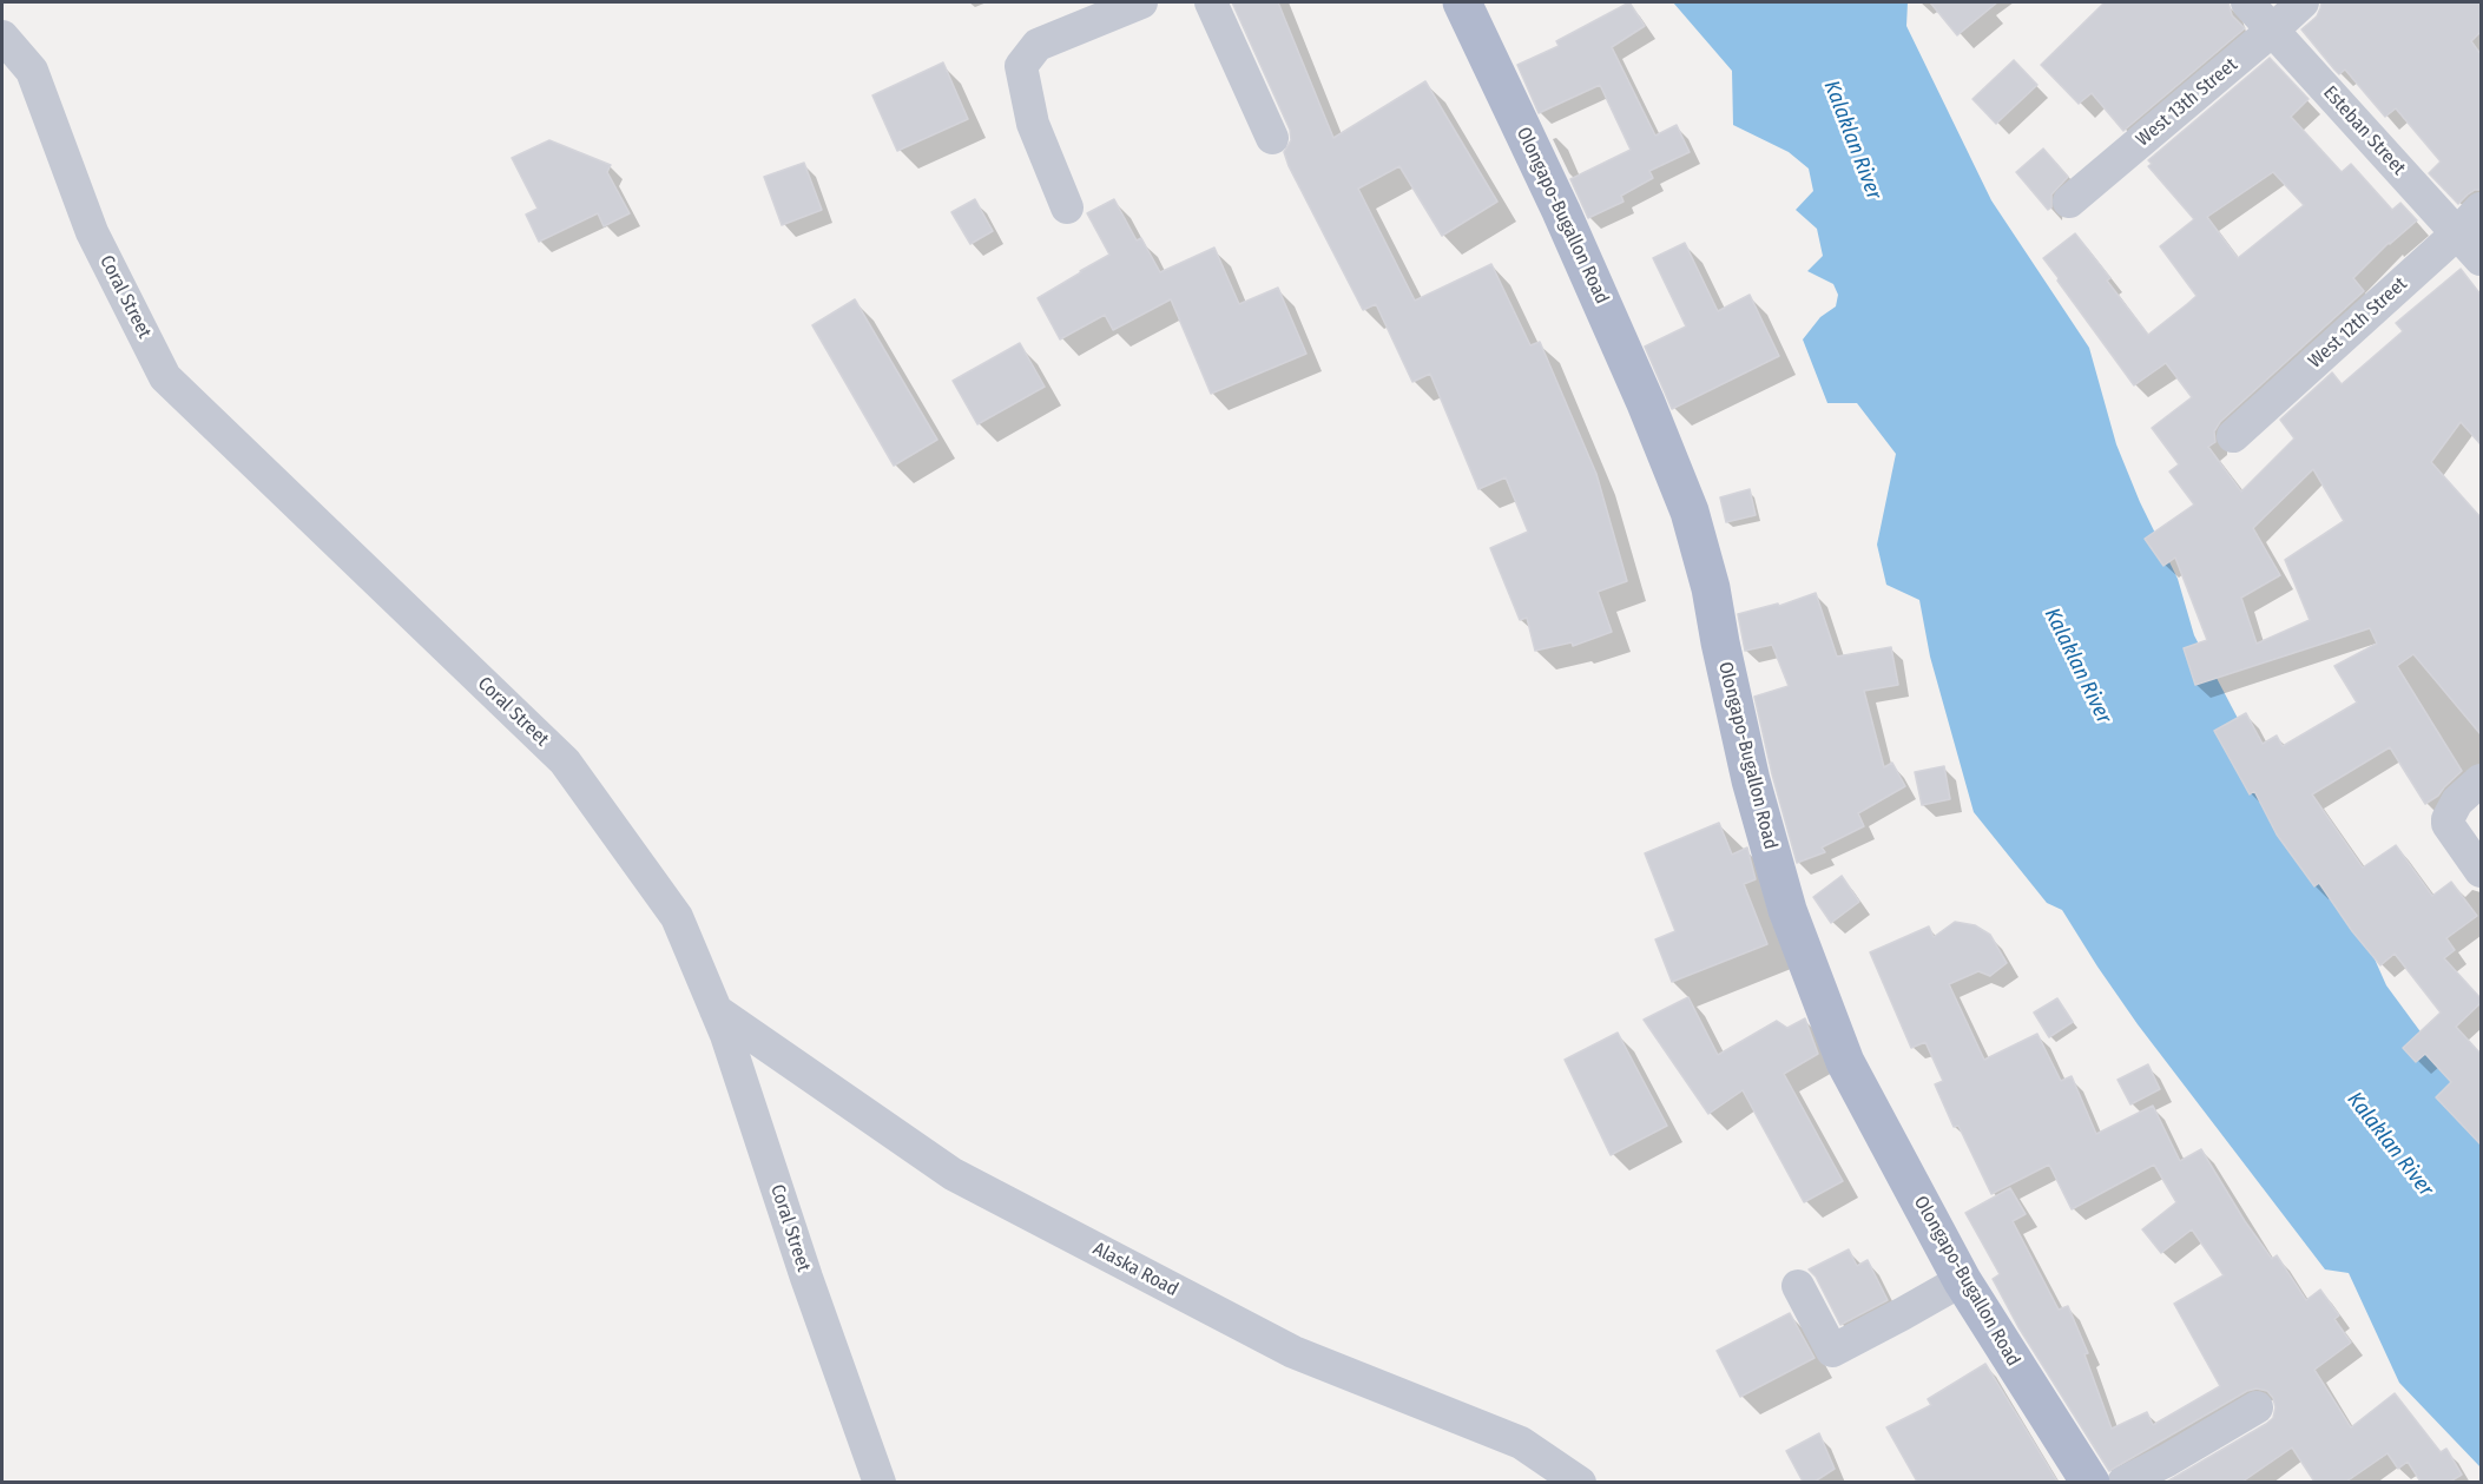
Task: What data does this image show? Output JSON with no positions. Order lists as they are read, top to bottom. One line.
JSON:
{"streets":{"main road":["Olongapo-Bugallon Road"],"street":["West 13th Street","Esteban Street","Coral Street","West 12th Street","Alaska Road"]},"crossings":[["West 13th Street","Esteban Street"],["Esteban Street","West 12th Street"],["Coral Street","Alaska Road"]],"water":["Kalaklan River"]}
